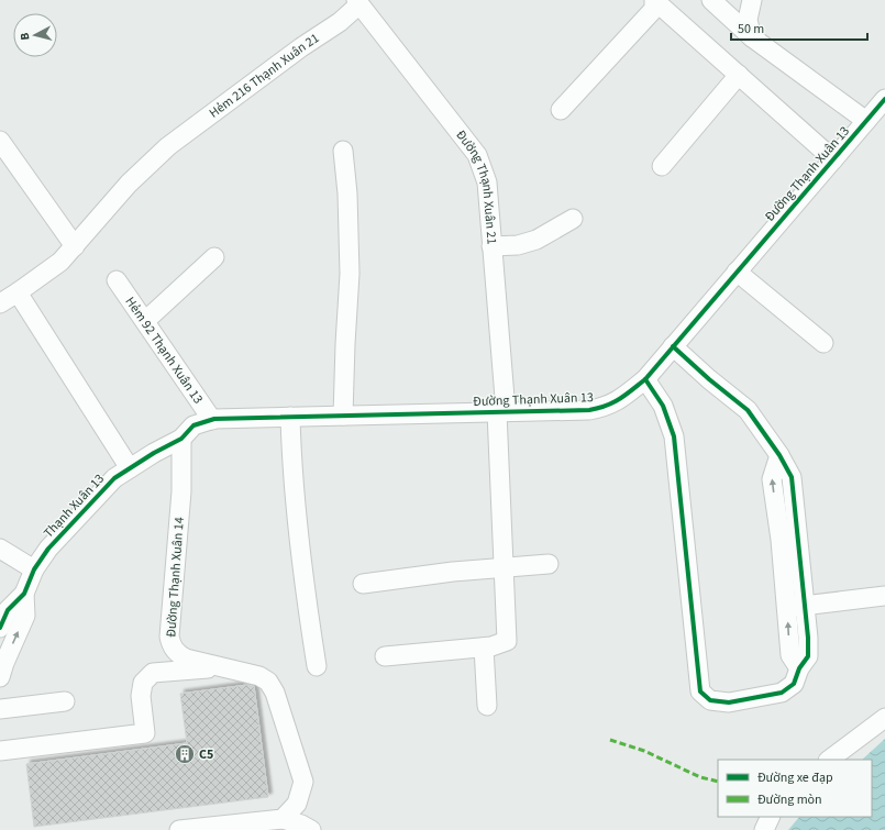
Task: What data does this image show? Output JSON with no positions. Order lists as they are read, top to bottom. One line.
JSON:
{"streets":{"street":["Hẻm 216 Thạnh Xuân 21","Đường Thạnh Xuân 13","Đường Thạnh Xuân 21","Hẻm 92 Thạnh Xuân 13","Thạnh Xuân 13","Đường Thạnh Xuân 14"]},"crossings":[["Hẻm 216 Thạnh Xuân 21","Đường Thạnh Xuân 21"],["Đường Thạnh Xuân 13","Đường Thạnh Xuân 21"],["Đường Thạnh Xuân 13","Hẻm 92 Thạnh Xuân 13"],["Đường Thạnh Xuân 13","Thạnh Xuân 13"],["Đường Thạnh Xuân 13","Đường Thạnh Xuân 14"],["Thạnh Xuân 13","Đường Thạnh Xuân 14"]],"places":{"building":["C5"]},"legend":["Đường xe đạp","Đường mòn"],"scale_bar":"50 m","north":"left"}
